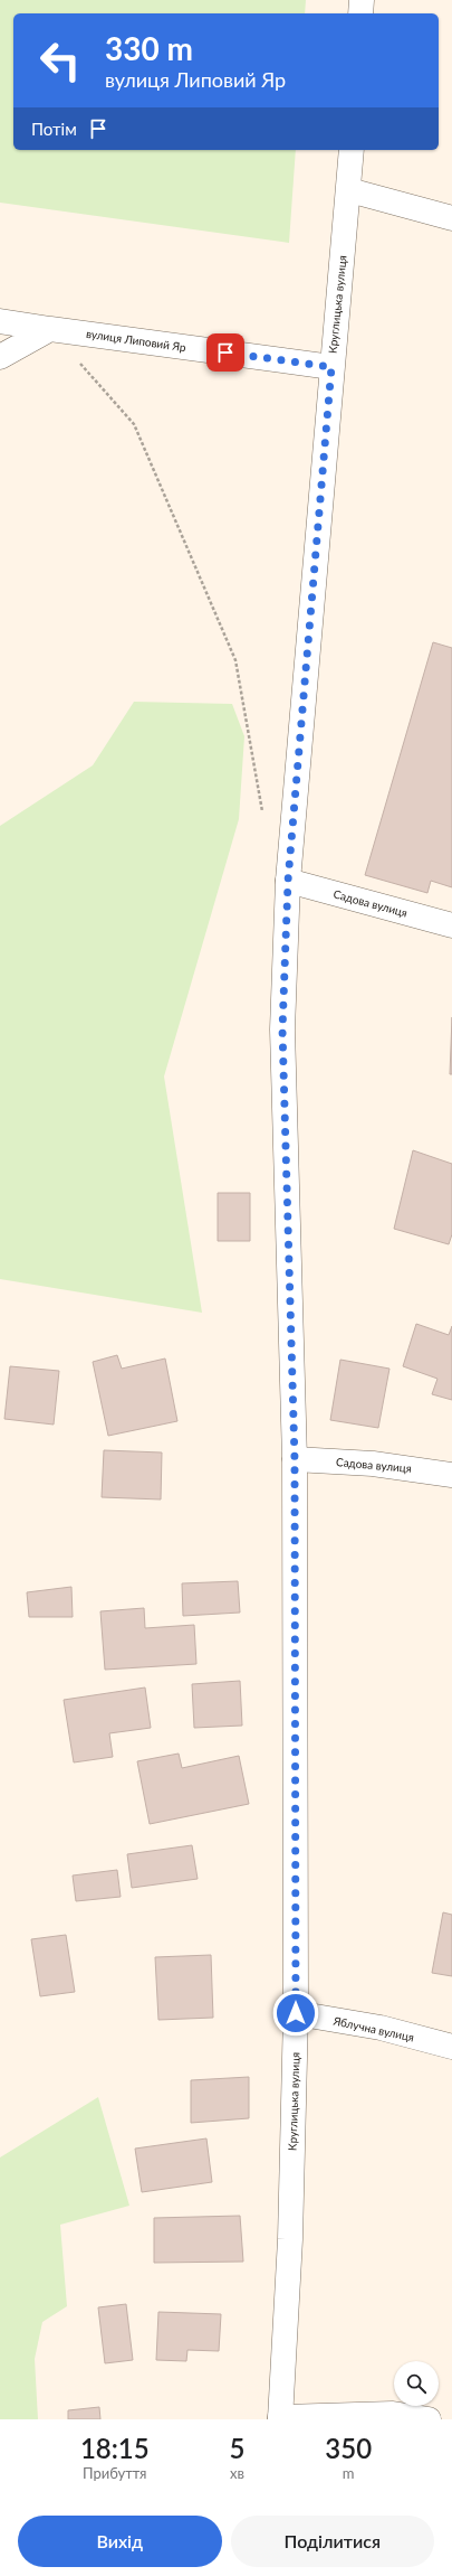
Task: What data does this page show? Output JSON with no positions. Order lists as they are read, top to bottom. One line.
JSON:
{"streets":{"street":["Круглицька вулиця","вулиця Липовий Яр","Садова вулиця","Яблучна вулиця"]},"crossings":[["Круглицька вулиця","вулиця Липовий Яр"],["Круглицька вулиця","Садова вулиця"],["Круглицька вулиця","Яблучна вулиця"]],"page":{"turn":["330 m","вулиця Липовий Яр"],"then":"Потім","eta":["18:15","Прибуття","5","хв","350","m"],"buttons":["Вихід","Поділитися"]}}
